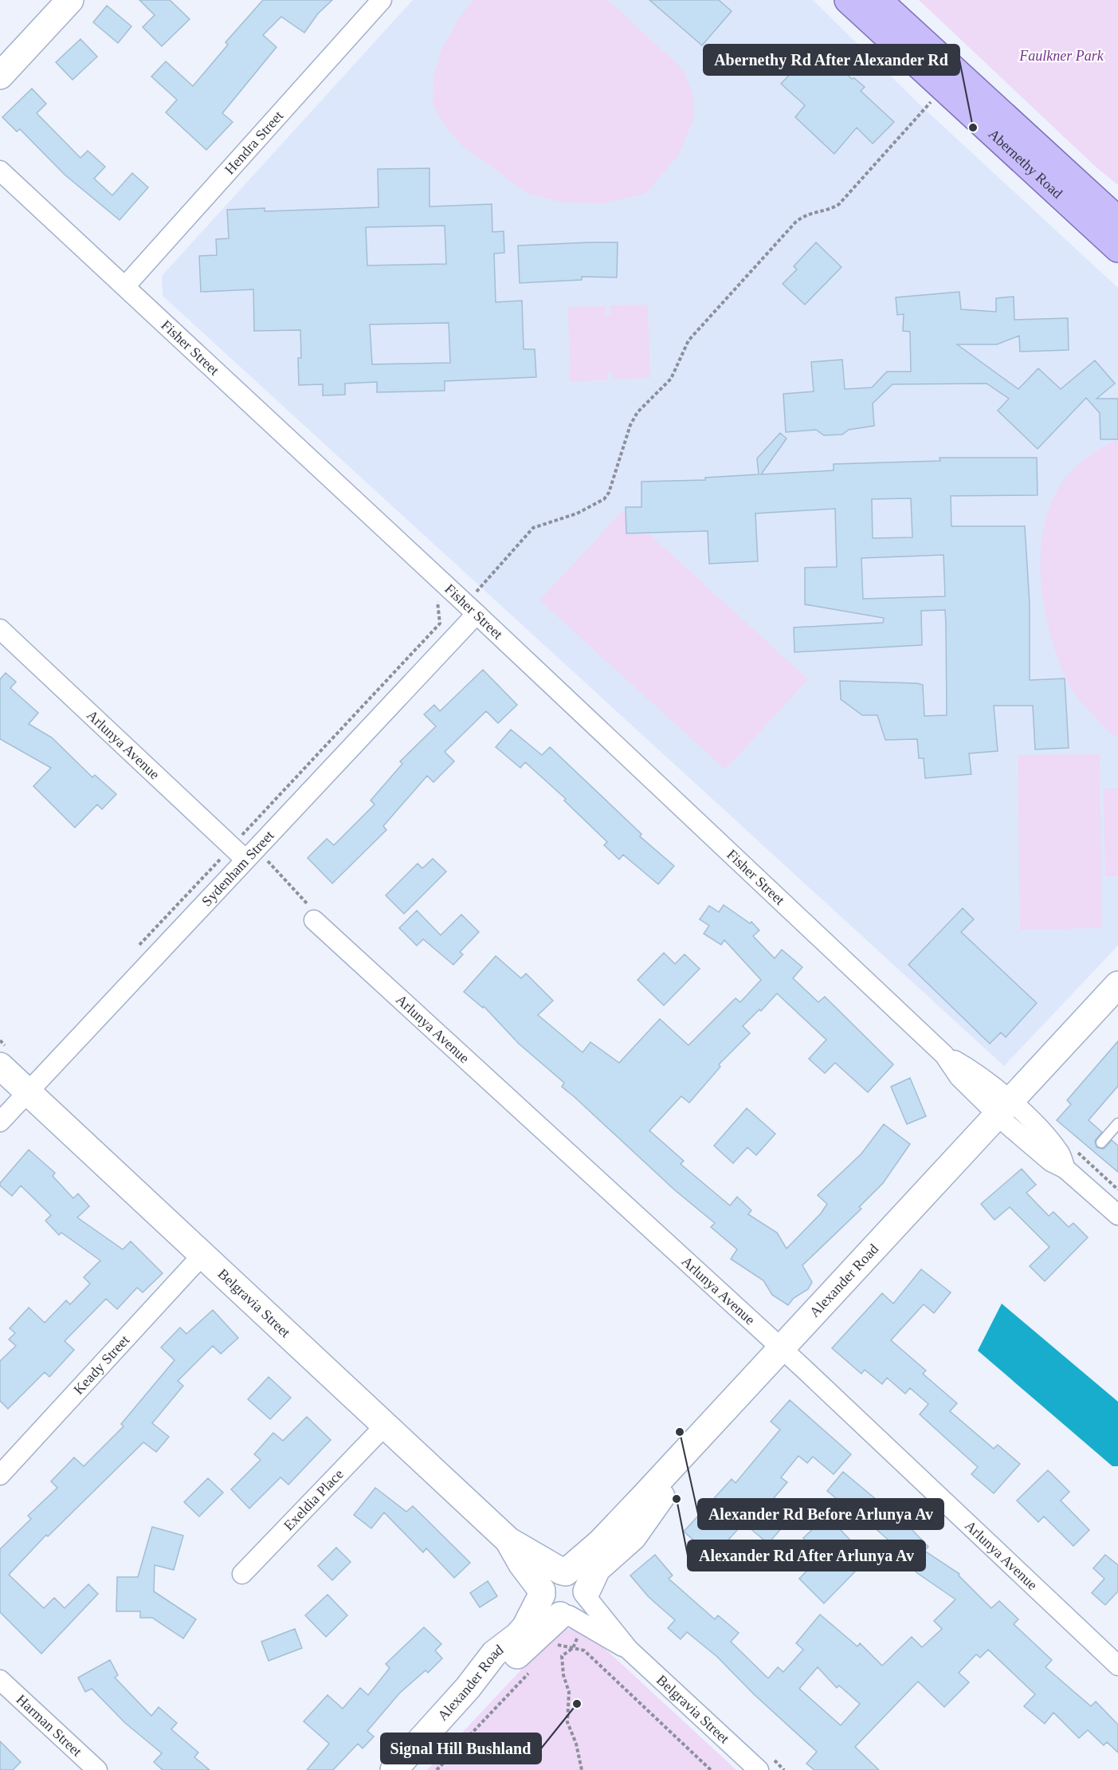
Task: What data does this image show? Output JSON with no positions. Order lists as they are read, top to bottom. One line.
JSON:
{"streets":{"main road":["Abernethy Road","Alexander Road","Belgravia Street"],"street":["Hendra Street","Fisher Street","Arlunya Avenue","Sydenham Street","Keady Street","Exeldia Place","Harman Street"]},"crossings":[["Hendra Street","Fisher Street"],["Fisher Street","Sydenham Street"],["Fisher Street","Alexander Road"],["Arlunya Avenue","Sydenham Street"],["Arlunya Avenue","Alexander Road"],["Sydenham Street","Belgravia Street"],["Alexander Road","Belgravia Street"],["Belgravia Street","Keady Street"],["Belgravia Street","Exeldia Place"]],"parks":["Faulkner Park"],"places":["Abernethy Rd After Alexander Rd","Alexander Rd Before Arlunya Av","Alexander Rd After Arlunya Av","Signal Hill Bushland"]}
